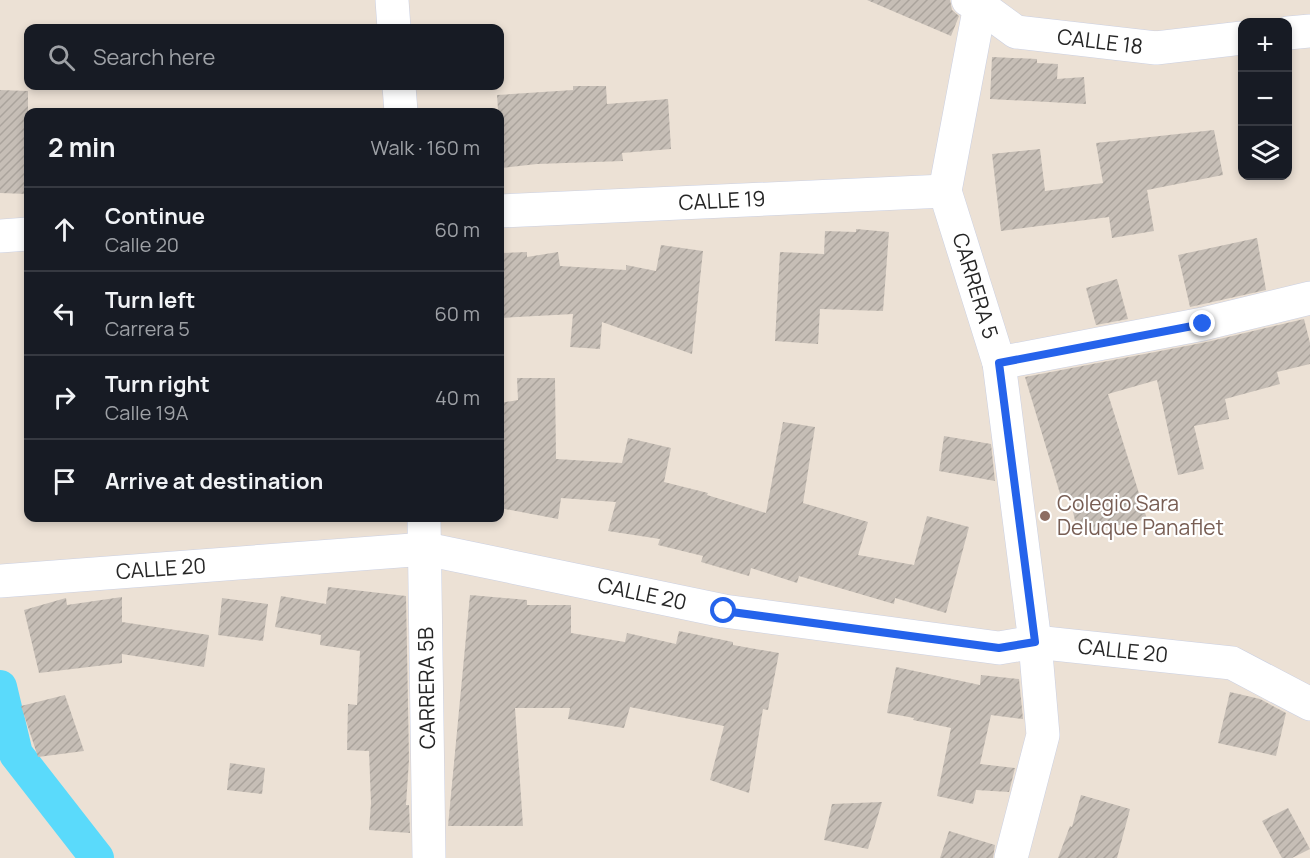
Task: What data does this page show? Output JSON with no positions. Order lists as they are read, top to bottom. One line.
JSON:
{"streets":{"street":["CALLE 18","CALLE 19","CARRERA 5","CALLE 20","CARRERA 5B"]},"crossings":[["CALLE 18","CARRERA 5"],["CALLE 19","CARRERA 5"],["CARRERA 5","CALLE 20"],["CALLE 20","CARRERA 5B"]],"places":["Colegio Sara Deluque Panaflet"],"page":{"map_buttons":["+","−"],"search":"Search here","heading":["2 min","Walk · 160 m"],"list":[["Continue","Calle 20","60 m"],["Turn left","Carrera 5","60 m"],["Turn right","Calle 19A","40 m"],"Arrive at destination"]}}
